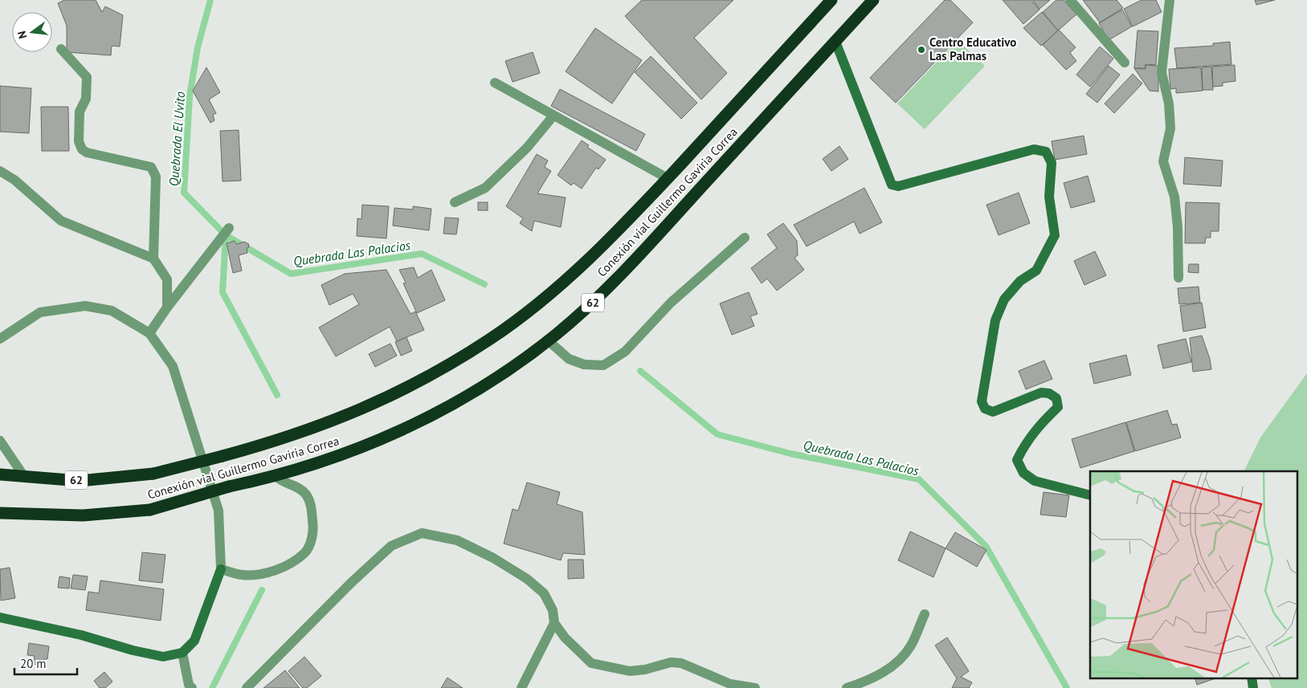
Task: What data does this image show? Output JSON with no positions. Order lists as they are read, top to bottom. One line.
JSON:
{"streets":{"highway":["Conexión vial Guillermo Gaviria Correa","62"]},"water":["Quebrada El Uvito","Quebrada Las Palacios"],"places":["Centro Educativo Las Palmas"],"scale_bar":"20 m","north":"left"}
